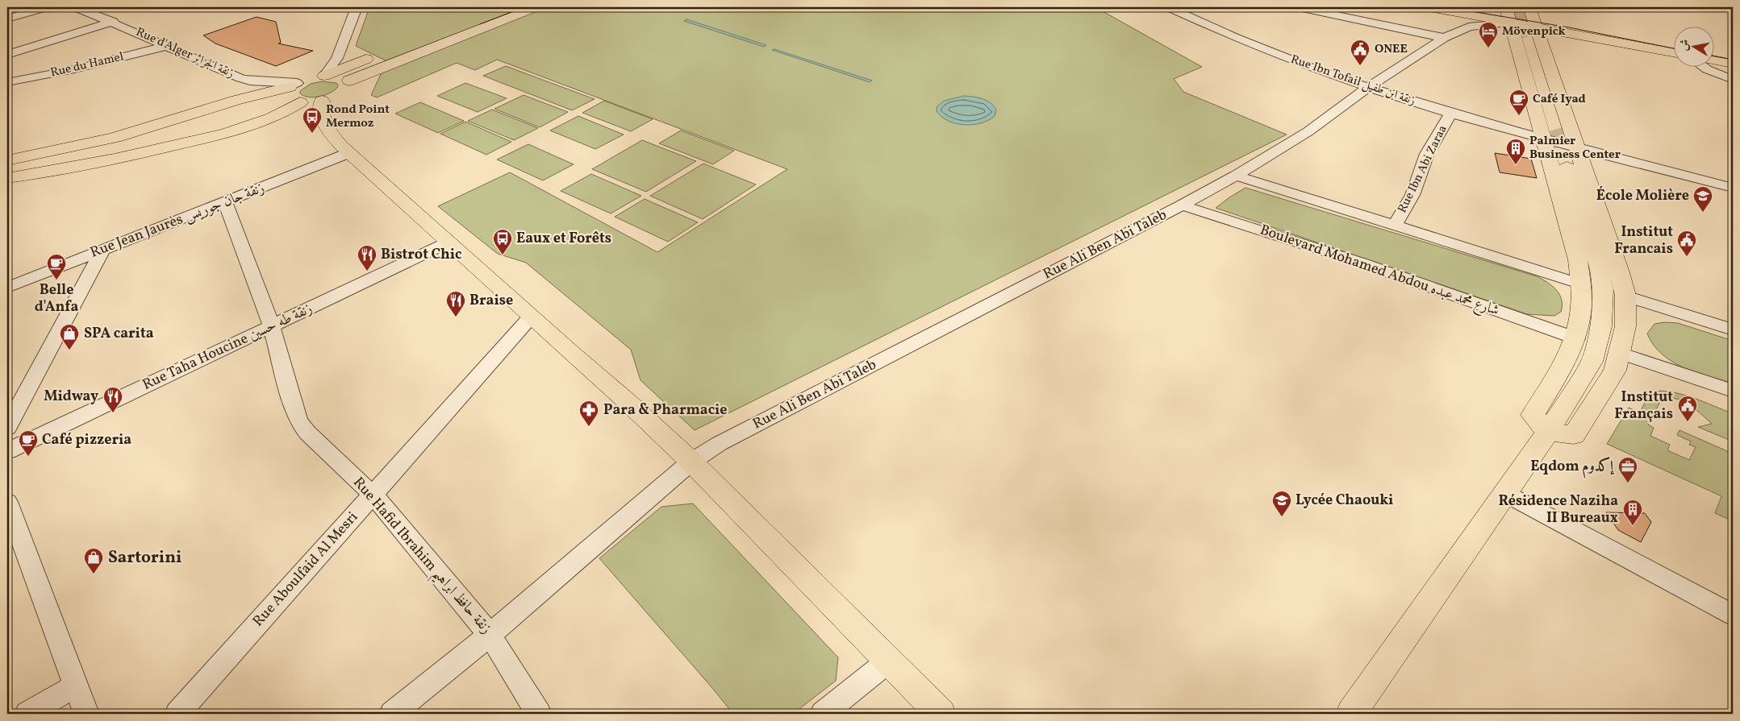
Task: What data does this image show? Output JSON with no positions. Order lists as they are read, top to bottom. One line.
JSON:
{"streets":{"street":["Rue d'Alger زنقة الجزائر","Rue du Hamel","Rue Ibn Tofail زنقة ابن طفيل","Rue Ibn Abi Zaraa","Rue Jean Jaurès زنقة جان جوريس","Rue Ali Ben Abi Taleb","Boulevard Mohamed Abdou شارع محمد عبده","Rue Taha Houcine زنقة طه حسين","Rue Hafid Ibrahim زنقة حافظ ابراهيم","Rue Aboulfaid Al Mesri"]},"crossings":[["Rue d'Alger زنقة الجزائر","Rue du Hamel"],["Rue Ibn Tofail زنقة ابن طفيل","Rue Ibn Abi Zaraa"],["Rue Ibn Tofail زنقة ابن طفيل","Rue Ali Ben Abi Taleb"],["Rue Jean Jaurès زنقة جان جوريس","Rue Hafid Ibrahim زنقة حافظ ابراهيم"],["Rue Ali Ben Abi Taleb","Boulevard Mohamed Abdou شارع محمد عبده"],["Rue Ali Ben Abi Taleb","Rue Hafid Ibrahim زنقة حافظ ابراهيم"],["Rue Taha Houcine زنقة طه حسين","Rue Hafid Ibrahim زنقة حافظ ابراهيم"],["Rue Hafid Ibrahim زنقة حافظ ابراهيم","Rue Aboulfaid Al Mesri"]],"places":{"hotel":["Mövenpick"],"public building":["ONEE","Institut Francais","Institut Français"],"cafe":["Café Iyad","Belle d'Anfa","Café pizzeria"],"bus stop":["Rond Point Mermoz","Eaux et Forêts"],"building":["Palmier Business Center","Résidence Naziha II Bureaux"],"school or university":["École Molière","Lycée Chaouki"],"restaurant":["Bistrot Chic","Braise","Midway"],"shop":["SPA carita","Sartorini"],"pharmacy":["Para & Pharmacie"],"office":["Eqdom إكدوم"]},"north":"left"}
